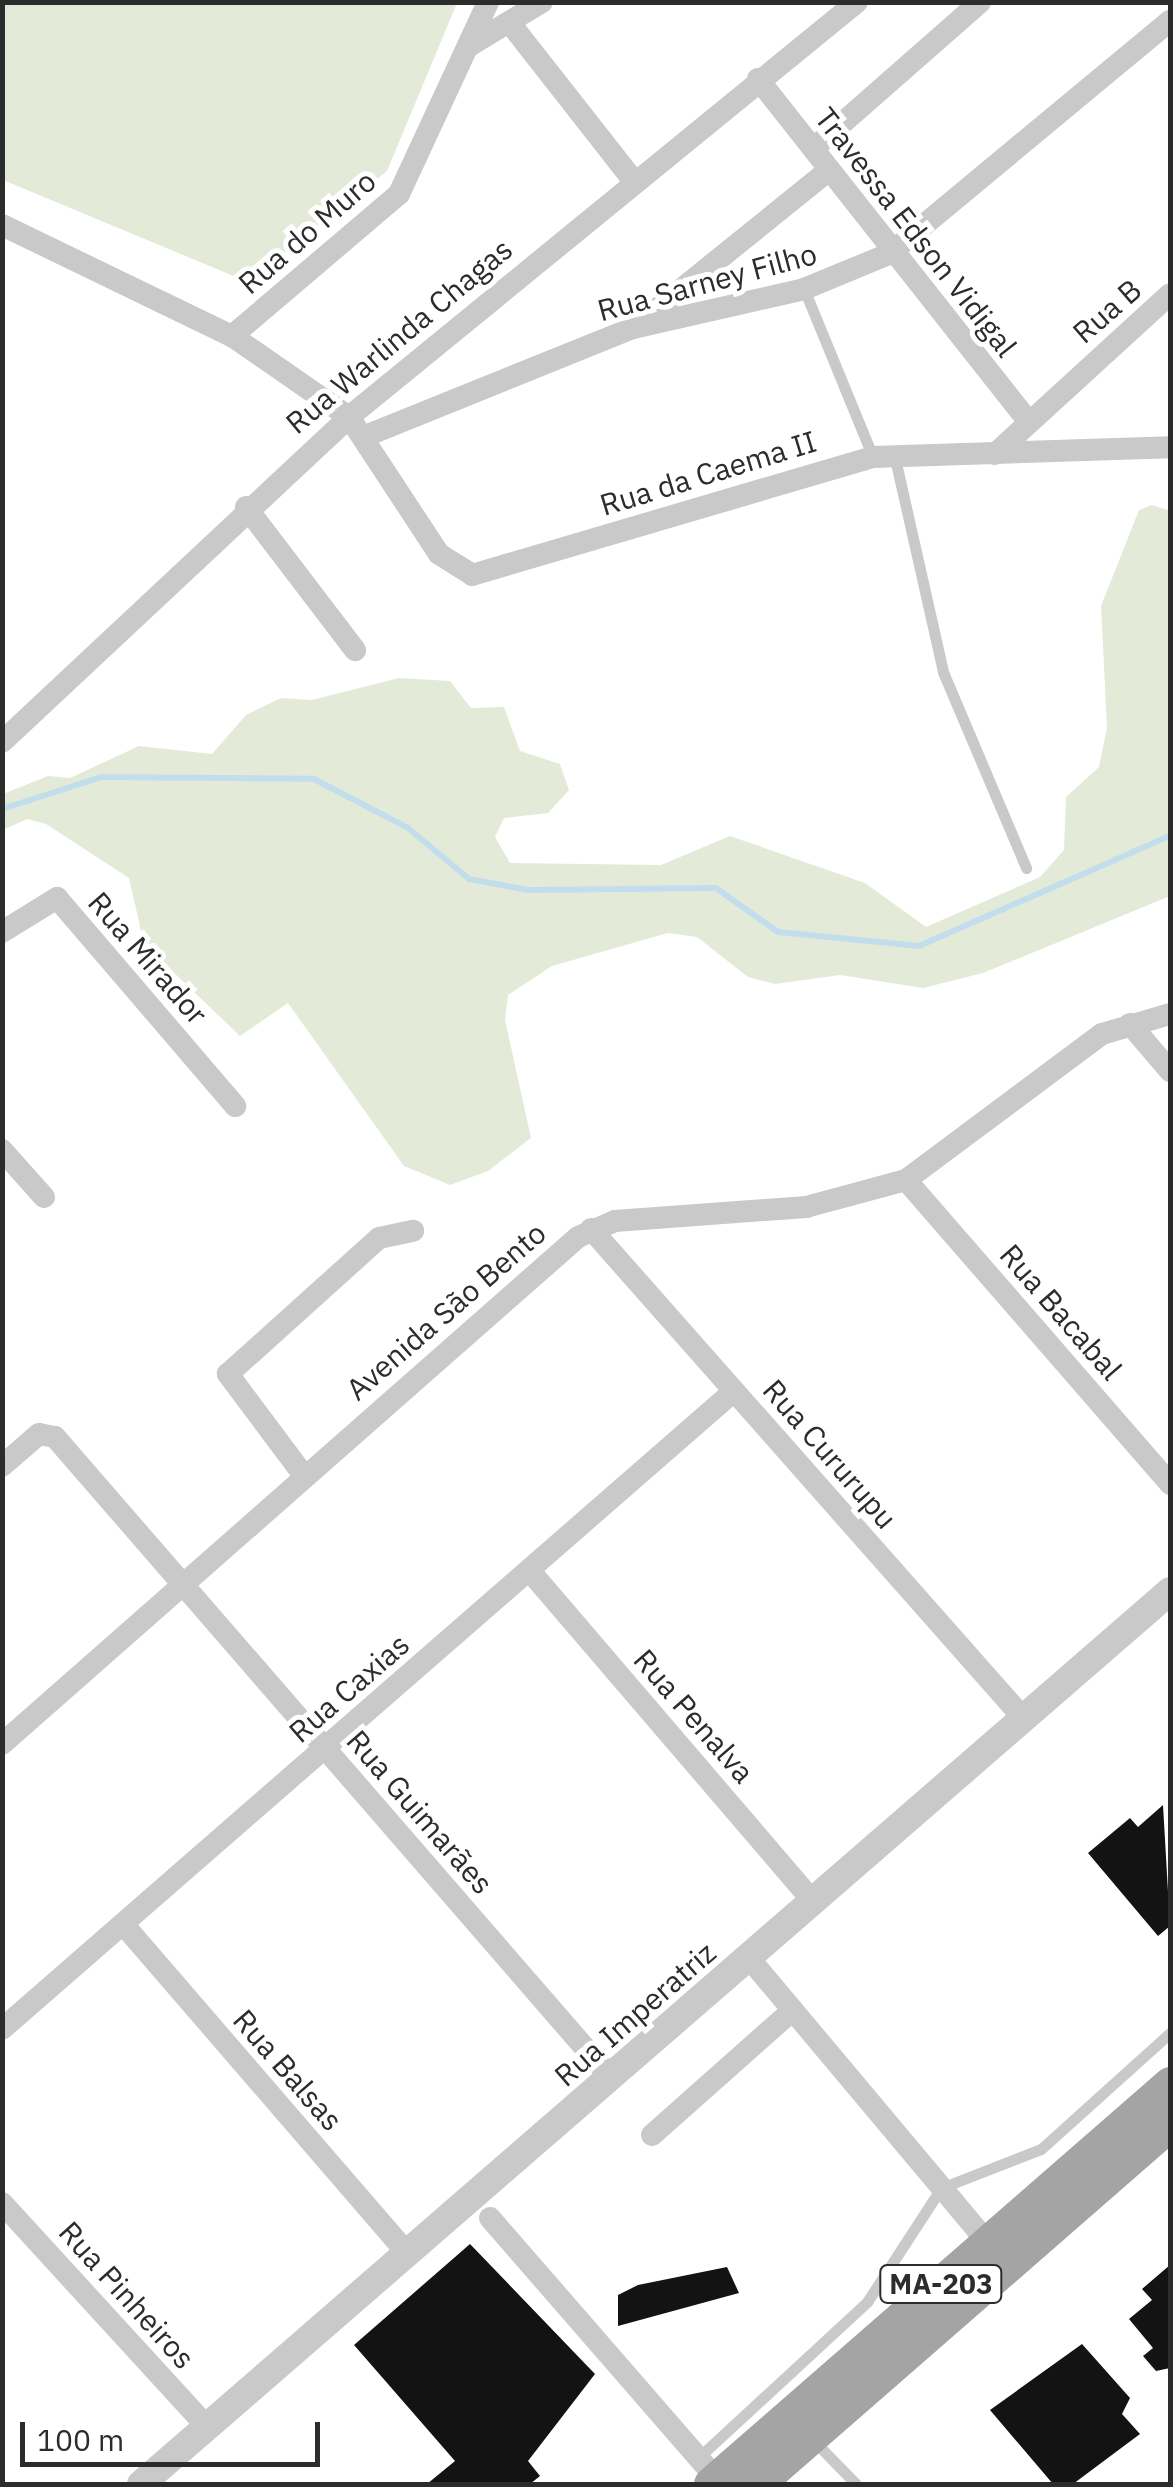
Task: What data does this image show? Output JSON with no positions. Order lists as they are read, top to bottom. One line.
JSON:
{"streets":{"main road":["MA-203"],"street":["Rua do Muro","Travessa Edson Vidigal","Rua Sarney Filho","Rua B","Rua Warlinda Chagas","Rua da Caema II","Rua Mirador","Avenida São Bento","Rua Bacabal","Rua Cururupu","Rua Caxias","Rua Penalva","Rua Guimarães","Rua Imperatriz","Rua Balsas","Rua Pinheiros"]},"crossings":[["Rua do Muro","Rua da Caema II"],["Travessa Edson Vidigal","Rua Sarney Filho"],["Travessa Edson Vidigal","Rua B"],["Travessa Edson Vidigal","Rua Warlinda Chagas"],["Rua Sarney Filho","Rua da Caema II"],["Rua B","Rua da Caema II"],["Rua Warlinda Chagas","Rua da Caema II"],["Avenida São Bento","Rua Bacabal"],["Avenida São Bento","Rua Cururupu"],["Avenida São Bento","Rua Guimarães"],["Rua Cururupu","Rua Caxias"],["Rua Cururupu","Rua Imperatriz"],["Rua Caxias","Rua Penalva"],["Rua Caxias","Rua Guimarães"],["Rua Caxias","Rua Balsas"],["Rua Penalva","Rua Imperatriz"],["Rua Guimarães","Rua Imperatriz"],["Rua Imperatriz","Rua Balsas"],["Rua Imperatriz","Rua Pinheiros"]],"scale_bar":"100 m"}
